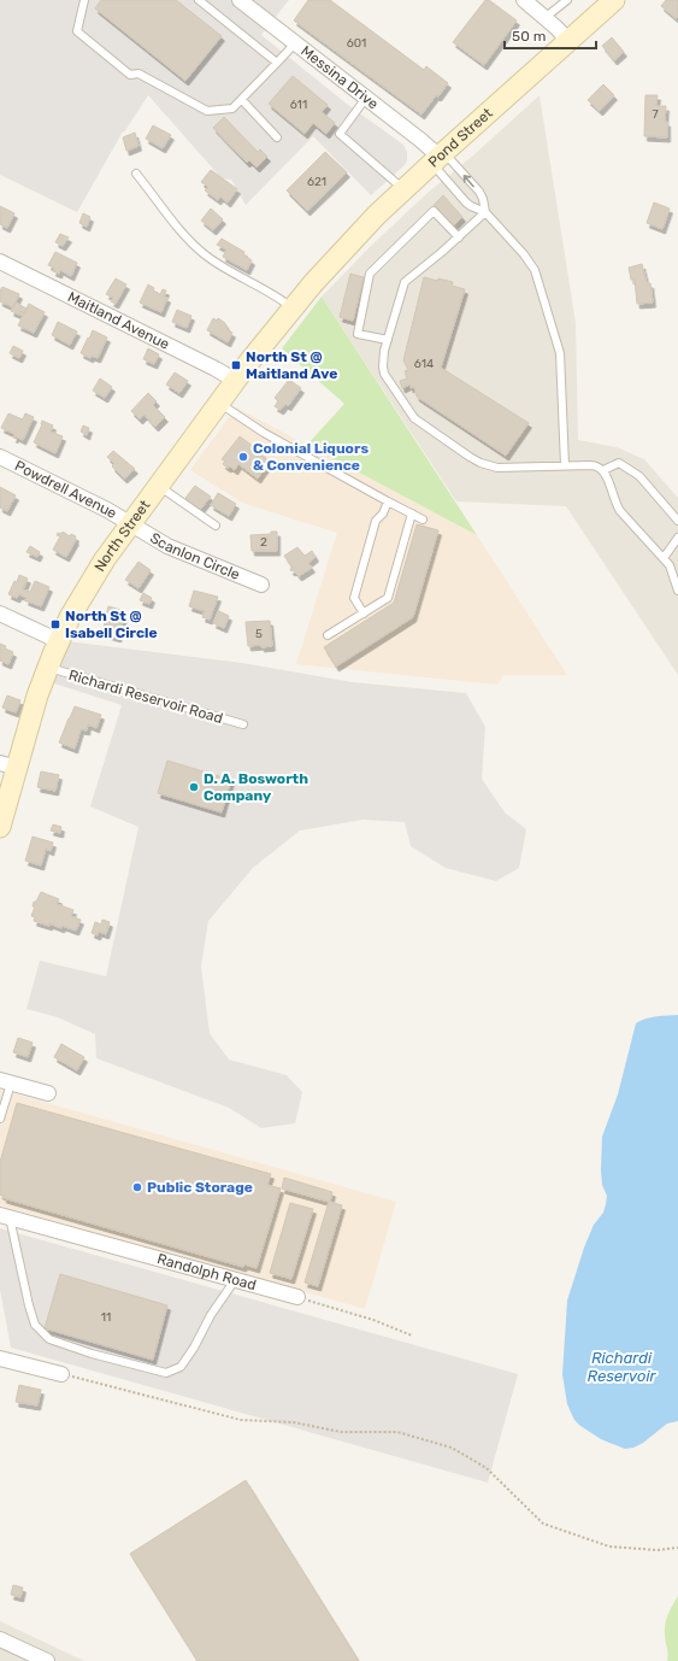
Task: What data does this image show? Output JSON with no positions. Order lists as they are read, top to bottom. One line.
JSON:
{"streets":{"main road":["Pond Street","North Street"],"street":["Messina Drive","Maitland Avenue","Powdrell Avenue","Scanlon Circle","Randolph Road"],"lane":["Richardi Reservoir Road"]},"crossings":[["Messina Drive","Pond Street"],["Pond Street","North Street"],["Maitland Avenue","North Street"],["Powdrell Avenue","North Street"],["Powdrell Avenue","Scanlon Circle"],["North Street","Scanlon Circle"],["North Street","Richardi Reservoir Road"]],"water":["Richardi Reservoir"],"places":{"transit":["North St @ Maitland Ave","North St @ Isabell Circle"],"other":["Colonial Liquors & Convenience","D. A. Bosworth Company","Public Storage"]},"house_numbers":["601","611","7","621","614","2","5","11"],"scale_bar":"50 m"}
